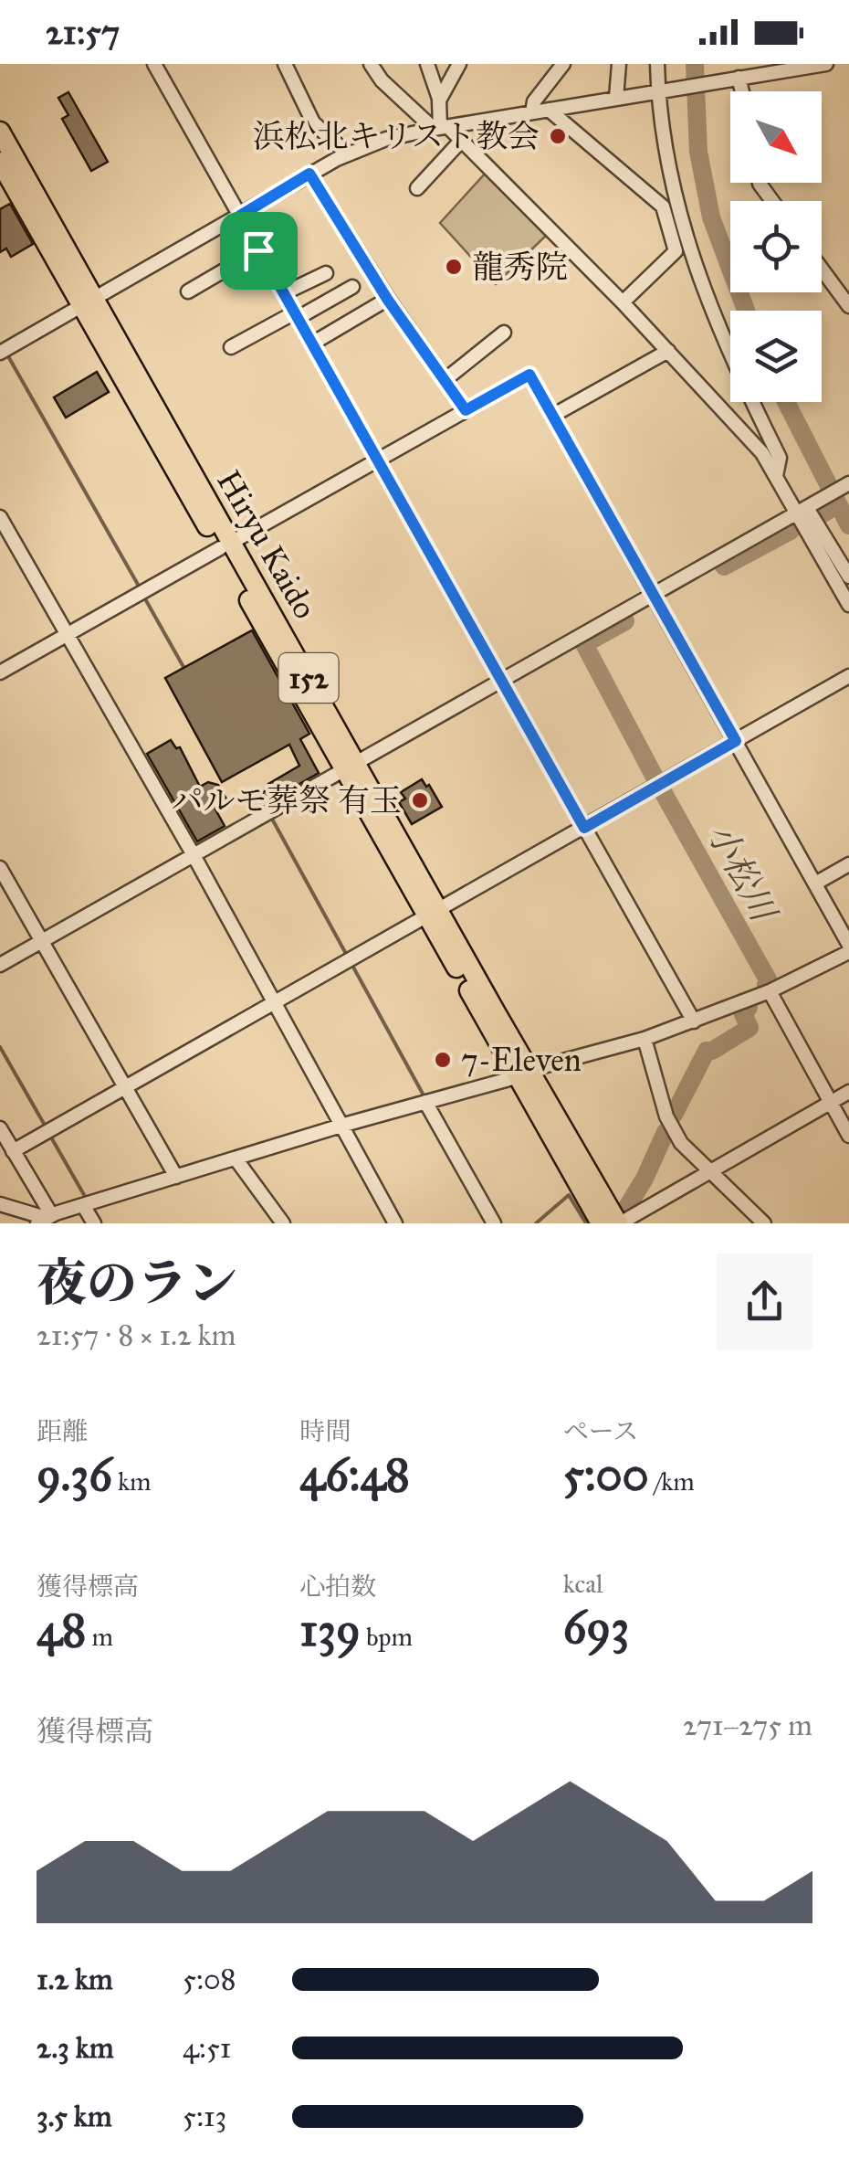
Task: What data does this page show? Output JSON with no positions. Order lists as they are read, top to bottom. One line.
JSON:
{"streets":{"highway":["Hiryu Kaido","152"]},"water":["小松川"],"places":["浜松北キリスト教会","龍秀院","パルモ葬祭 有玉","7-Eleven"],"north":"bottom right","page":{"status":"21:57","heading":["夜のラン","21:57 · 8 × 1.2 km"],"stats":[["距離","9.36 km"],["時間","46:48"],["ペース","5:00 /km"],["獲得標高","48 m"],["心拍数","139 bpm"],["kcal","693"]],"chart":["獲得標高","271–275 m"],"list":[{"name":"1.2 km","note":"5:08"},{"name":"2.3 km","note":"4:51"},{"name":"3.5 km","note":"5:13"}]}}
